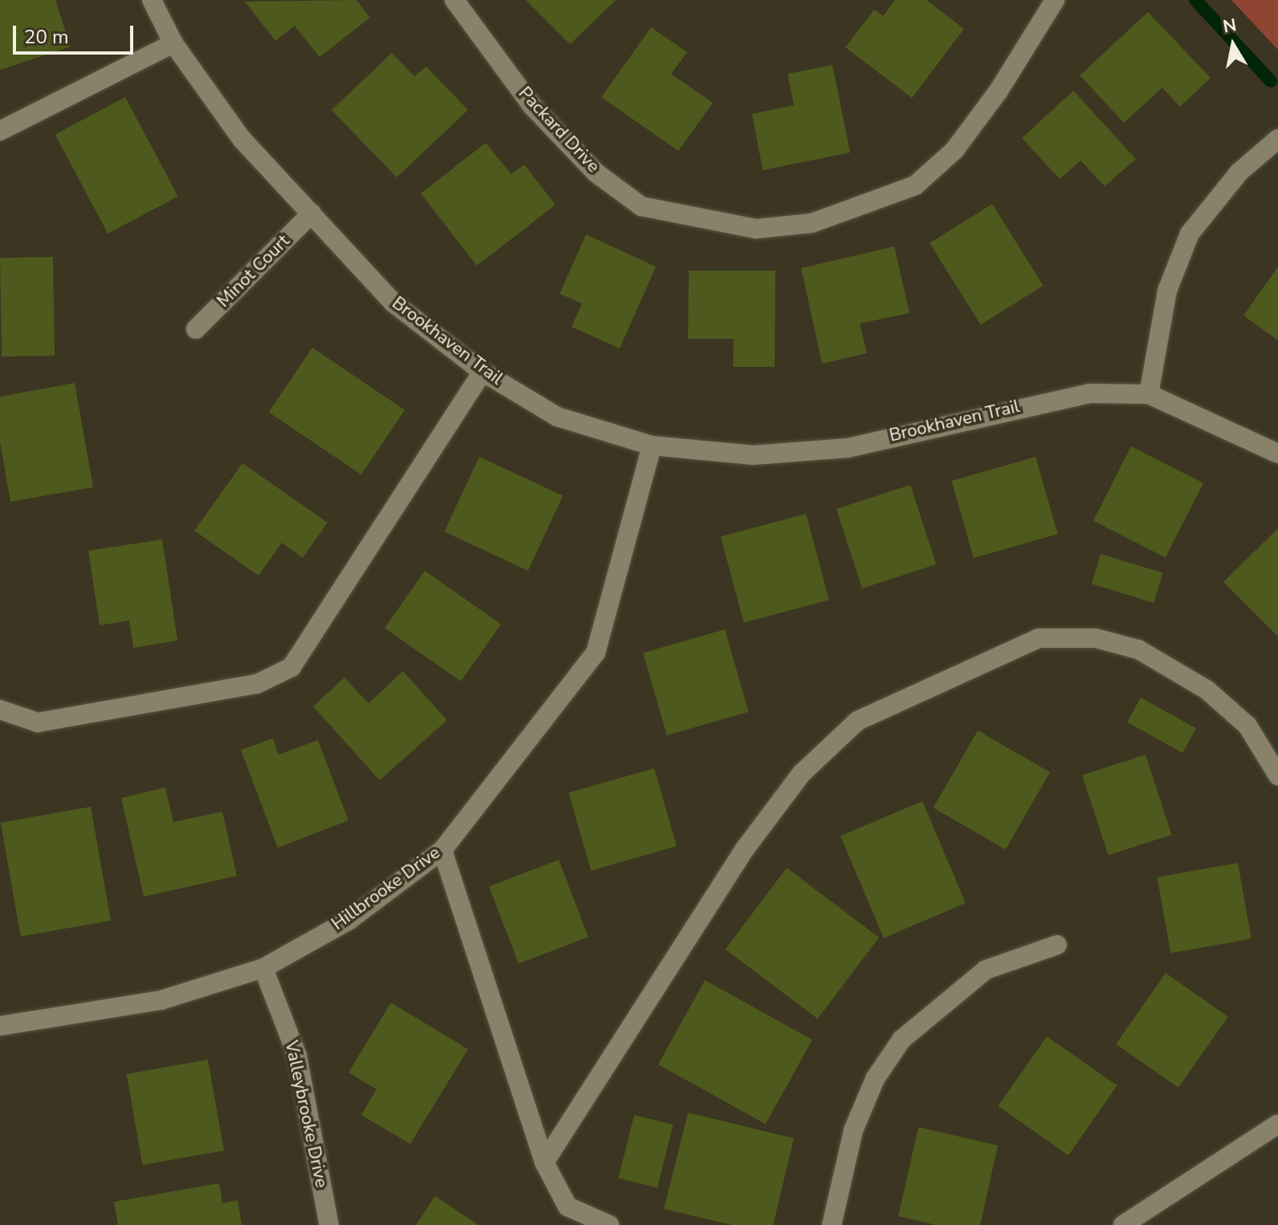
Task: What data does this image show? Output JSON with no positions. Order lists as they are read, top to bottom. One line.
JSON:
{"streets":{"street":["Packard Drive","Minot Court","Brookhaven Trail","Hillbrooke Drive","Valleybrooke Drive"]},"crossings":[["Minot Court","Brookhaven Trail"],["Brookhaven Trail","Hillbrooke Drive"],["Hillbrooke Drive","Valleybrooke Drive"]],"scale_bar":"20 m","north":"top"}
